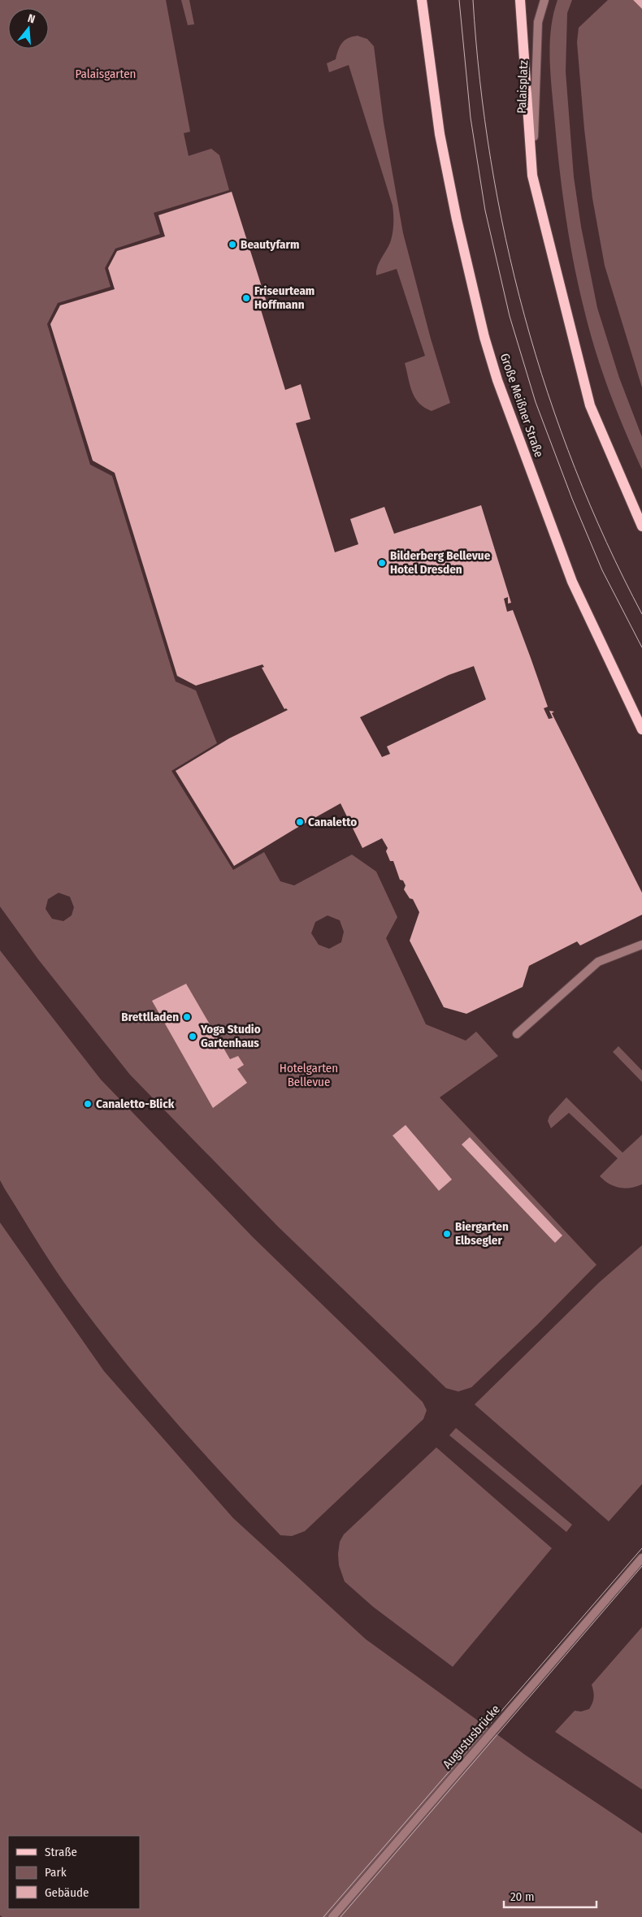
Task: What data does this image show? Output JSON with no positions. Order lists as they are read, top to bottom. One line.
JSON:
{"streets":{"main road":["Palaisplatz","Große Meißner Straße"],"street":["Augustusbrücke"]},"parks":["Palaisgarten","Hotelgarten Bellevue"],"places":["Beautyfarm","Friseurteam Hoffmann","Bilderberg Bellevue Hotel Dresden","Canaletto","Brettlladen","Yoga Studio Gartenhaus","Canaletto-Blick","Biergarten Elbsegler"],"legend":["Straße","Park","Gebäude"],"scale_bar":"20 m","north":"top"}
